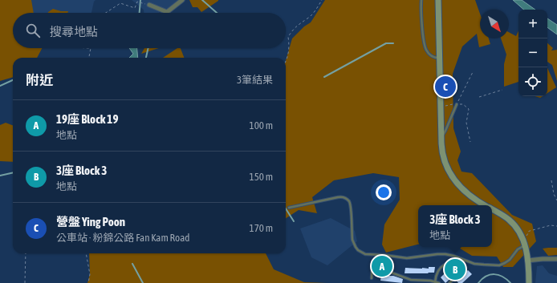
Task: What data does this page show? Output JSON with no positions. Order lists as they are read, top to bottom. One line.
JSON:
{"north":"bottom right","page":{"map_buttons":["+","−"],"search":"搜尋地點","heading":["附近","3筆結果"],"pins":["C","A","B"],"list":[{"mark":"A","name":"19座 Block 19","note":"地點","value":"100 m"},{"mark":"B","name":"3座 Block 3","note":"地點","value":"150 m"},{"mark":"C","name":"營盤 Ying Poon","note":"公車站 · 粉錦公路 Fan Kam Road","value":"170 m"}],"popup":["3座 Block 3","地點"]}}
